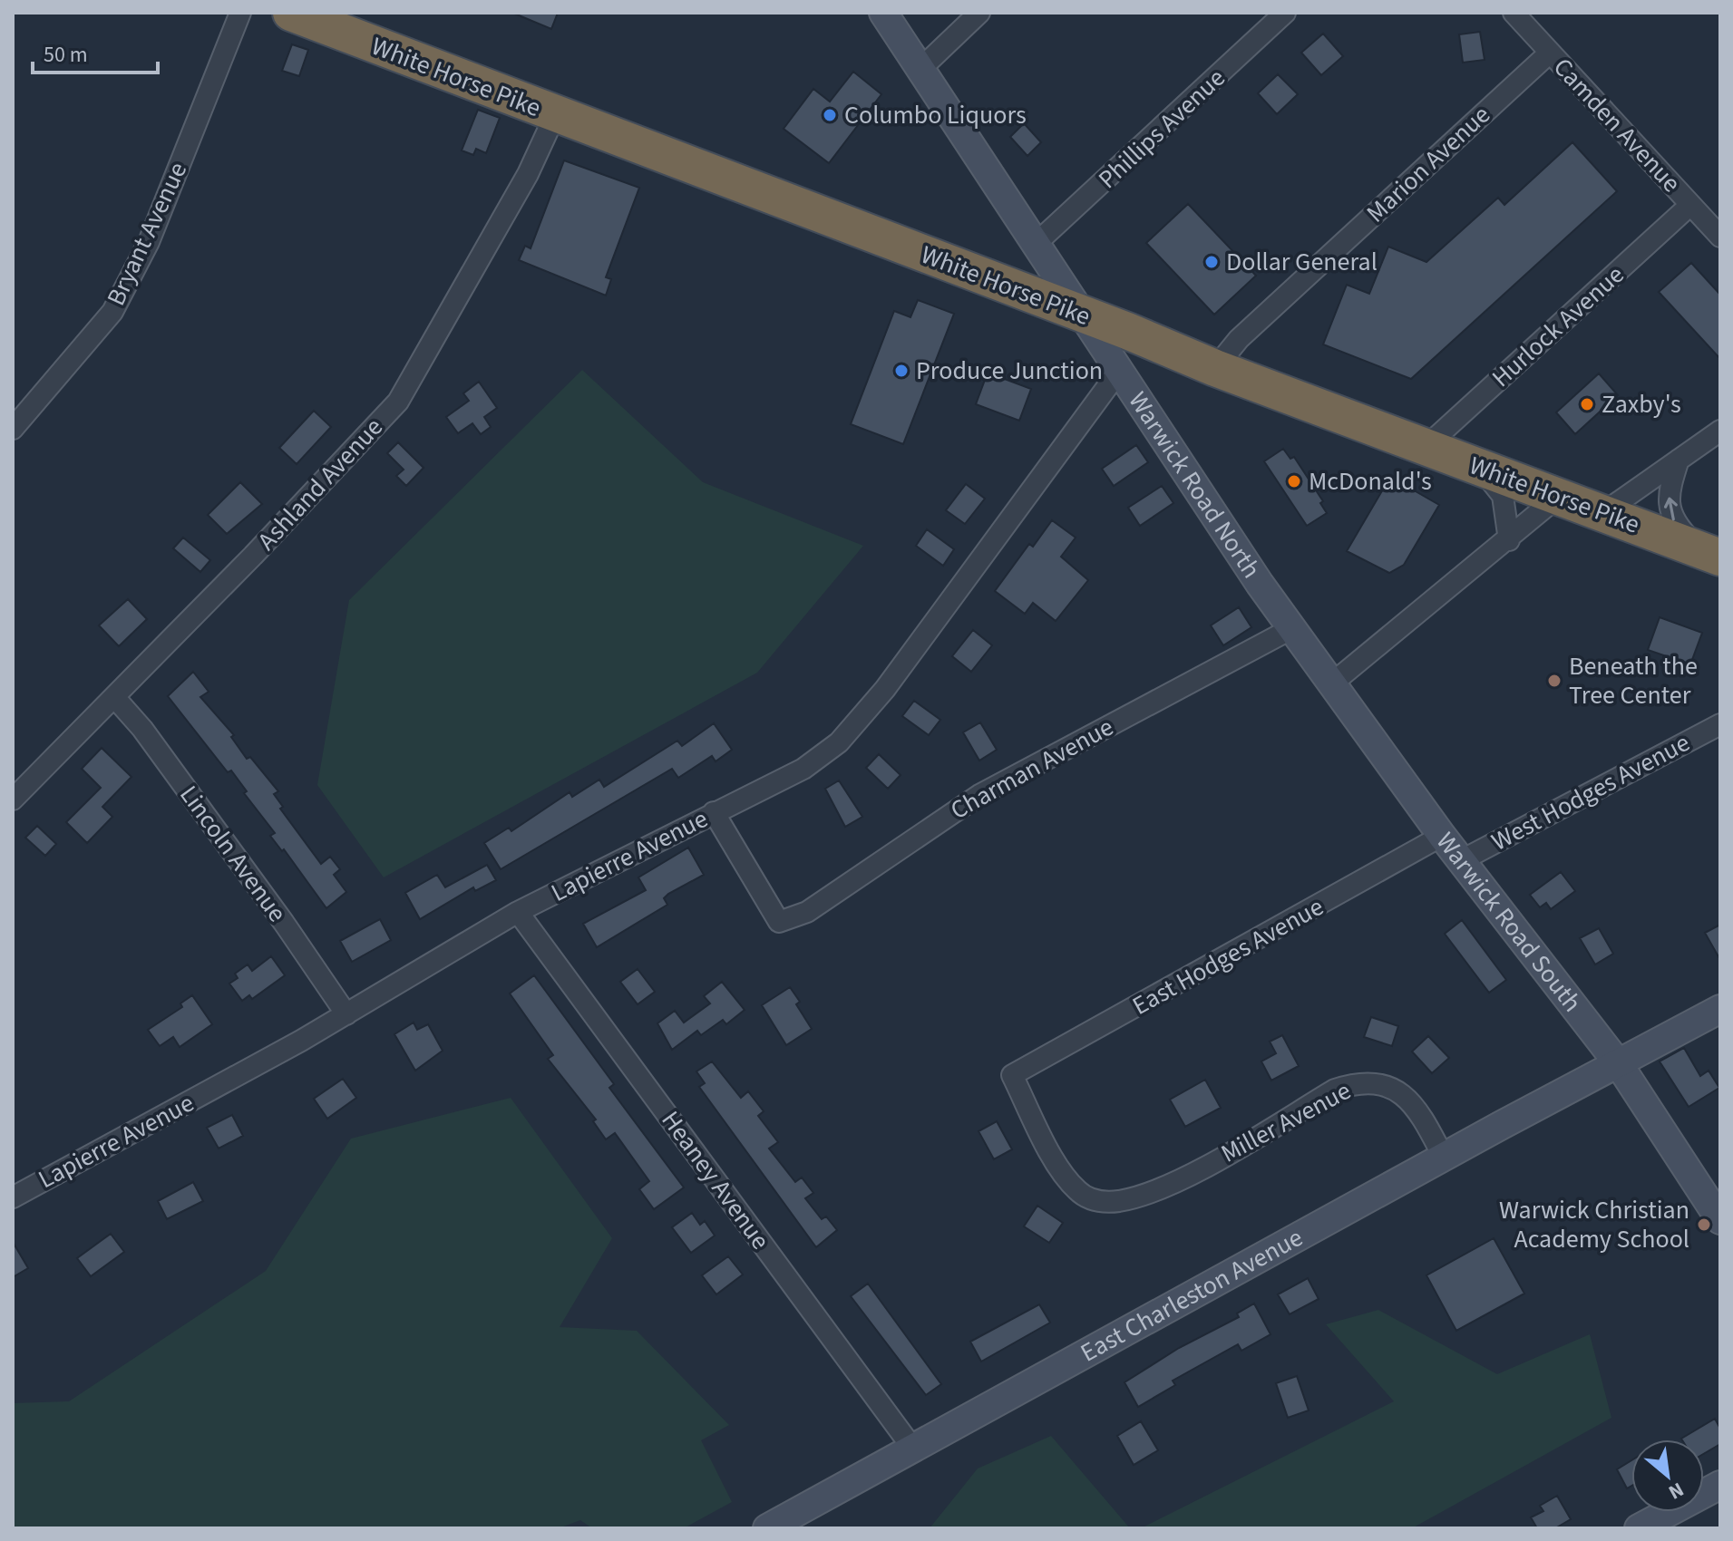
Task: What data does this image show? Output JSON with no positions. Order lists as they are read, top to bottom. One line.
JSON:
{"streets":{"highway":["White Horse Pike"],"street":["Camden Avenue","Phillips Avenue","Marion Avenue","Bryant Avenue","Hurlock Avenue","Ashland Avenue","Warwick Road North","Charman Avenue","West Hodges Avenue","Lincoln Avenue","Lapierre Avenue","Warwick Road South","East Hodges Avenue","Miller Avenue","Heaney Avenue","East Charleston Avenue"]},"crossings":[["White Horse Pike","Marion Avenue"],["White Horse Pike","Hurlock Avenue"],["White Horse Pike","Ashland Avenue"],["White Horse Pike","Warwick Road North"],["Camden Avenue","Marion Avenue"],["Camden Avenue","Hurlock Avenue"],["Phillips Avenue","Warwick Road North"],["Ashland Avenue","Lincoln Avenue"],["Warwick Road North","Charman Avenue"],["Warwick Road North","Lapierre Avenue"],["Warwick Road North","Warwick Road South"],["Charman Avenue","Lapierre Avenue"],["Charman Avenue","Warwick Road South"],["West Hodges Avenue","Warwick Road South"],["Lincoln Avenue","Lapierre Avenue"],["Lapierre Avenue","Heaney Avenue"],["Warwick Road South","East Hodges Avenue"],["Warwick Road South","East Charleston Avenue"],["East Hodges Avenue","Miller Avenue"],["Miller Avenue","East Charleston Avenue"],["Heaney Avenue","East Charleston Avenue"]],"places":["Columbo Liquors","Dollar General","Produce Junction","Zaxby's","McDonald's","Beneath the Tree Center","Warwick Christian Academy School"],"scale_bar":"50 m","north":"bottom right"}
